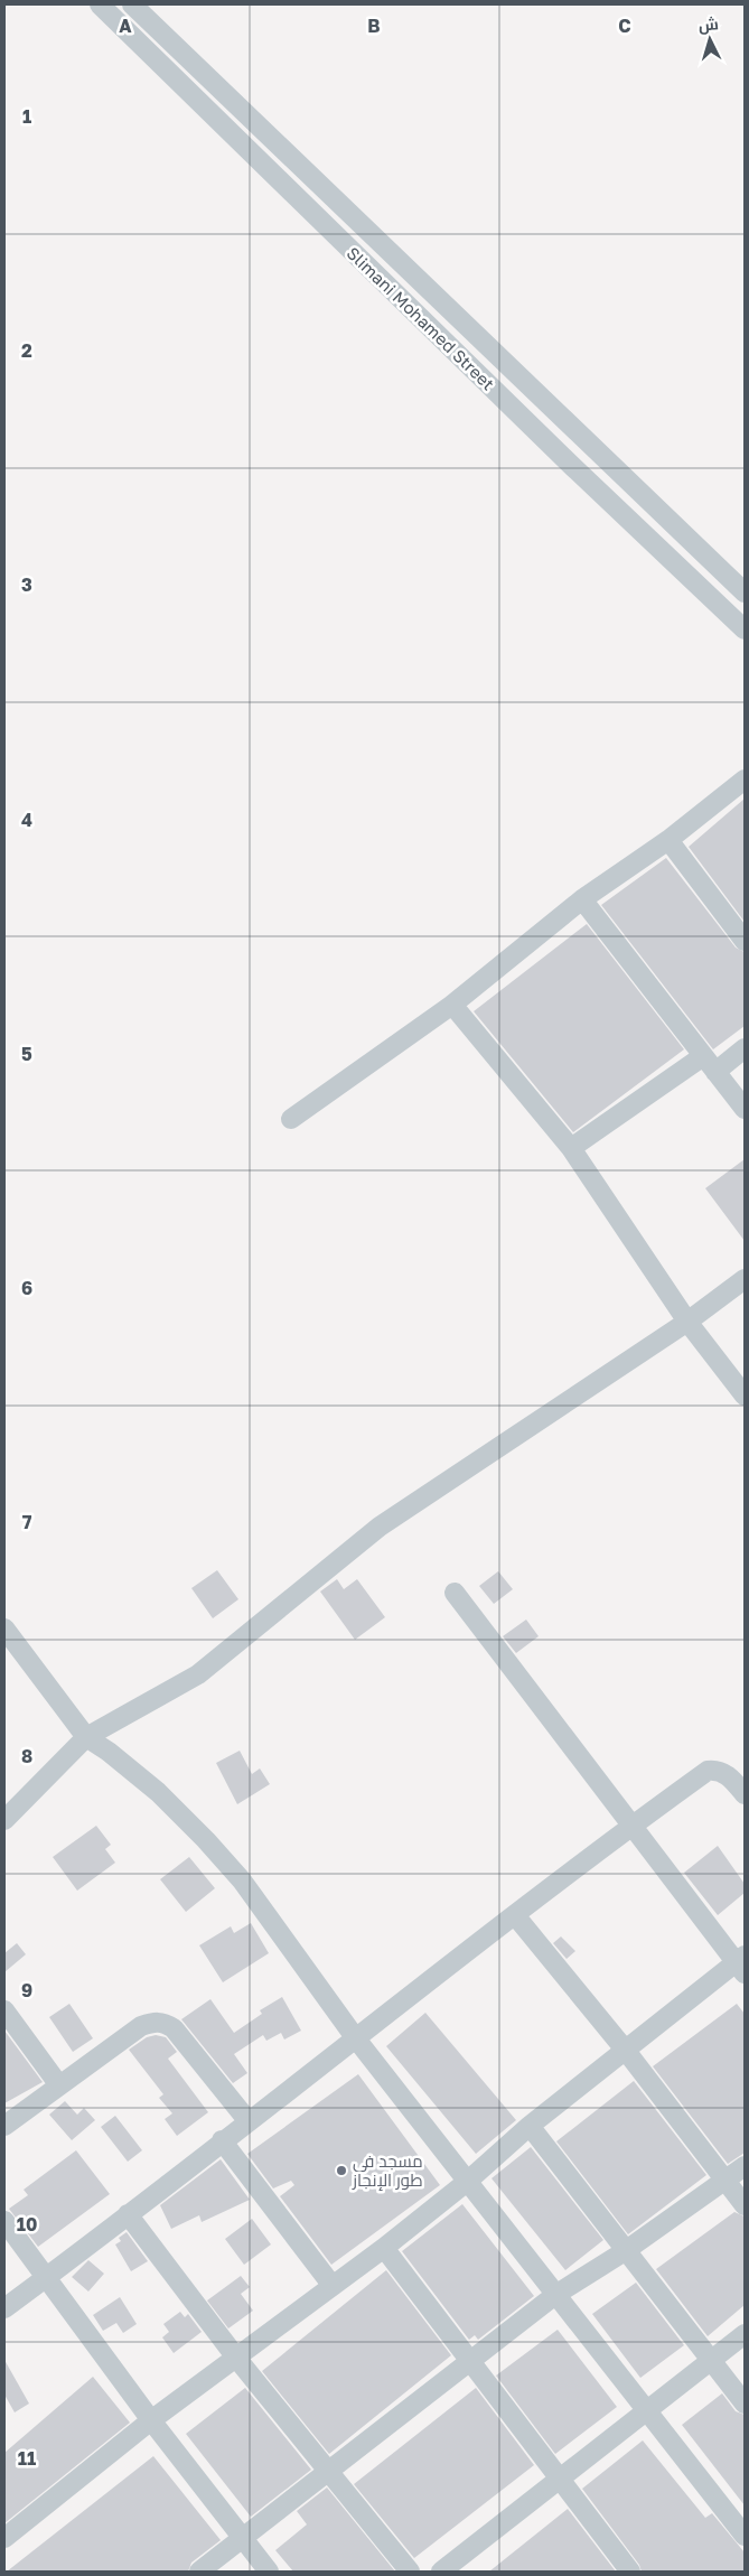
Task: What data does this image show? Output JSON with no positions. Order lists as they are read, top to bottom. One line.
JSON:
{"streets":{"street":["Slimani Mohamed Street"]},"places":["مسجد في طور الإنجاز"],"north":"top","grid":{"columns":["A","B","C"],"rows":["1","2","3","4","5","6","7","8","9","10","11"]}}
